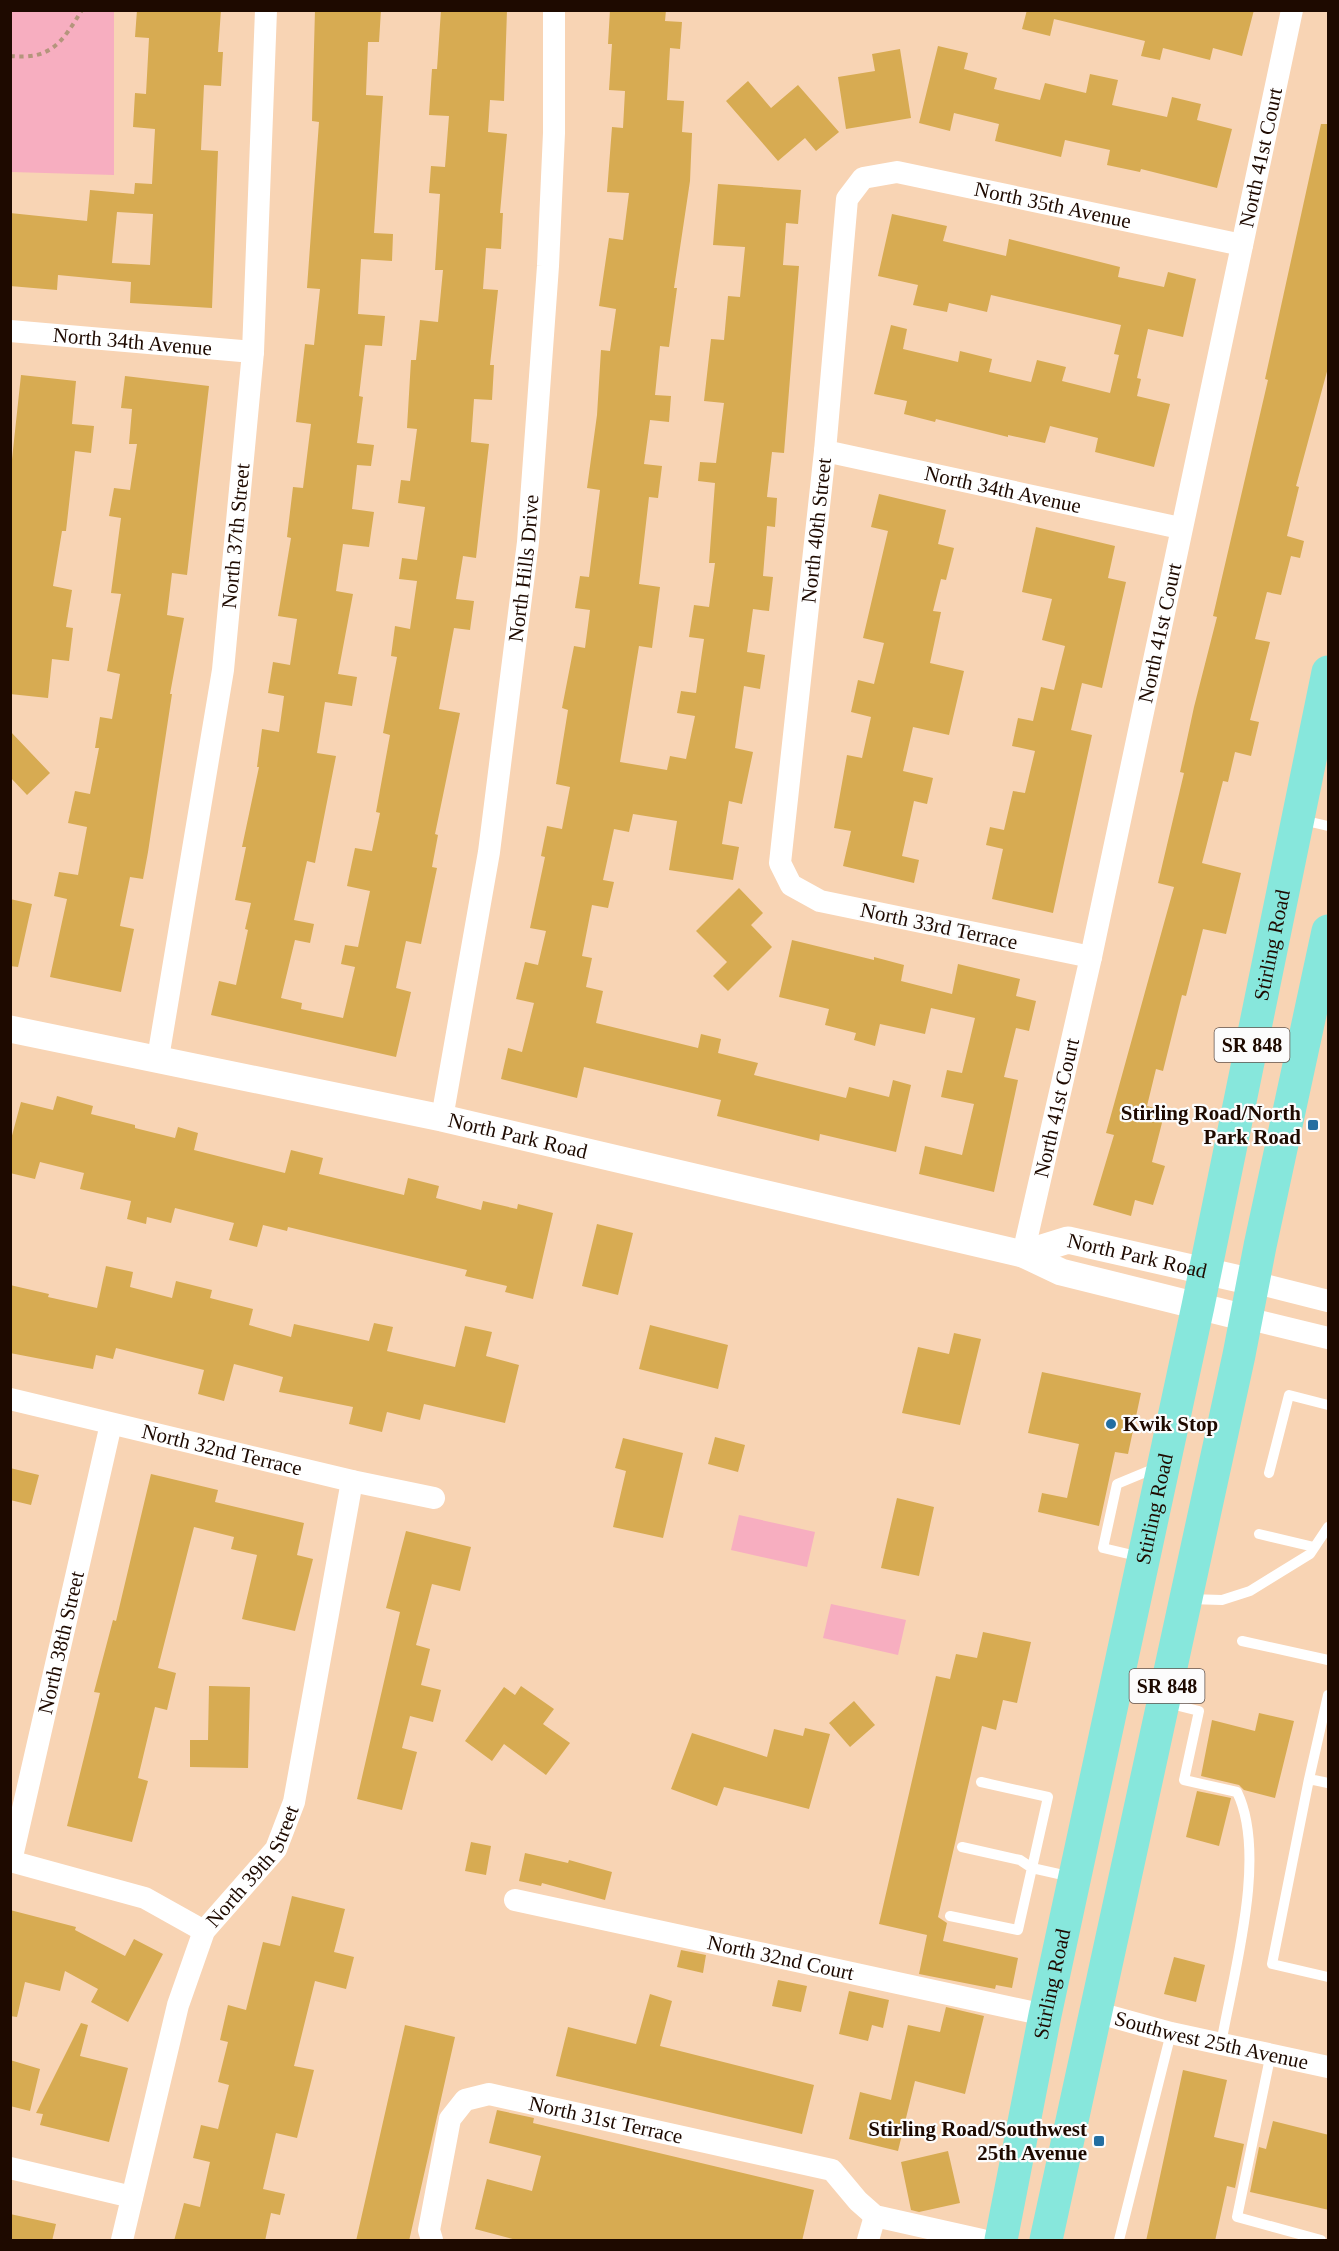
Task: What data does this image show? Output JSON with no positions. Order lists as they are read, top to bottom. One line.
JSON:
{"streets":{"main road":["Stirling Road","SR 848"],"street":["North 41st Court","North 35th Avenue","North 34th Avenue","North 40th Street","North 37th Street","North Hills Drive","North 33rd Terrace","North Park Road","North 32nd Terrace","North 38th Street","North 39th Street","North 32nd Court","Southwest 25th Avenue","North 31st Terrace"]},"crossings":[["North 41st Court","North 35th Avenue"],["North 41st Court","North 34th Avenue"],["North 41st Court","North 33rd Terrace"],["North 41st Court","North Park Road"],["North 35th Avenue","North 40th Street"],["North 34th Avenue","North 40th Street"],["North 34th Avenue","North 37th Street"],["North 40th Street","North 33rd Terrace"],["North 37th Street","North Park Road"],["North Hills Drive","North Park Road"],["Stirling Road","North Park Road"],["Stirling Road","North 32nd Court"],["SR 848","North Park Road"],["SR 848","Southwest 25th Avenue"],["North 32nd Terrace","North 38th Street"],["North 32nd Terrace","North 39th Street"]],"places":{"transit":["Stirling Road/North Park Road","Stirling Road/Southwest 25th Avenue"],"other":["Kwik Stop"]}}
